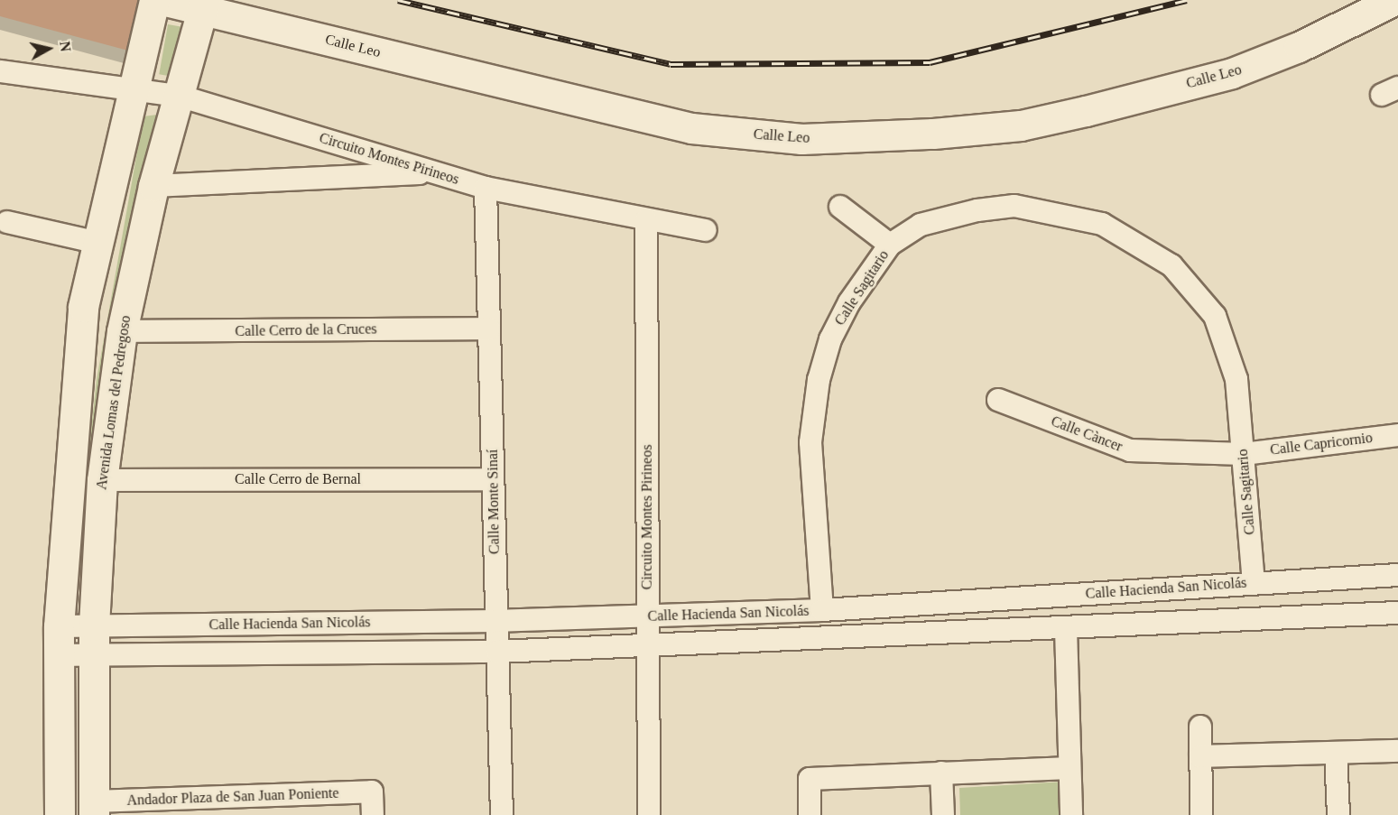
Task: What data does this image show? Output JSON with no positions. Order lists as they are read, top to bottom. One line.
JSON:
{"streets":{"street":["Calle Leo","Circuito Montes Pirineos","Calle Sagitario","Calle Cerro de la Cruces","Avenida Lomas del Pedregoso","Calle Càncer","Calle Capricornio","Calle Cerro de Bernal","Calle Monte Sinaí","Calle Hacienda San Nicolás","Andador Plaza de San Juan Poniente"]},"crossings":[["Calle Leo","Avenida Lomas del Pedregoso"],["Circuito Montes Pirineos","Avenida Lomas del Pedregoso"],["Circuito Montes Pirineos","Calle Monte Sinaí"],["Circuito Montes Pirineos","Calle Hacienda San Nicolás"],["Calle Sagitario","Calle Càncer"],["Calle Sagitario","Calle Capricornio"],["Calle Sagitario","Calle Hacienda San Nicolás"],["Calle Cerro de la Cruces","Avenida Lomas del Pedregoso"],["Calle Cerro de la Cruces","Calle Monte Sinaí"],["Avenida Lomas del Pedregoso","Calle Cerro de Bernal"],["Avenida Lomas del Pedregoso","Calle Hacienda San Nicolás"],["Avenida Lomas del Pedregoso","Andador Plaza de San Juan Poniente"],["Calle Càncer","Calle Capricornio"],["Calle Cerro de Bernal","Calle Monte Sinaí"],["Calle Monte Sinaí","Calle Hacienda San Nicolás"]],"north":"right"}
